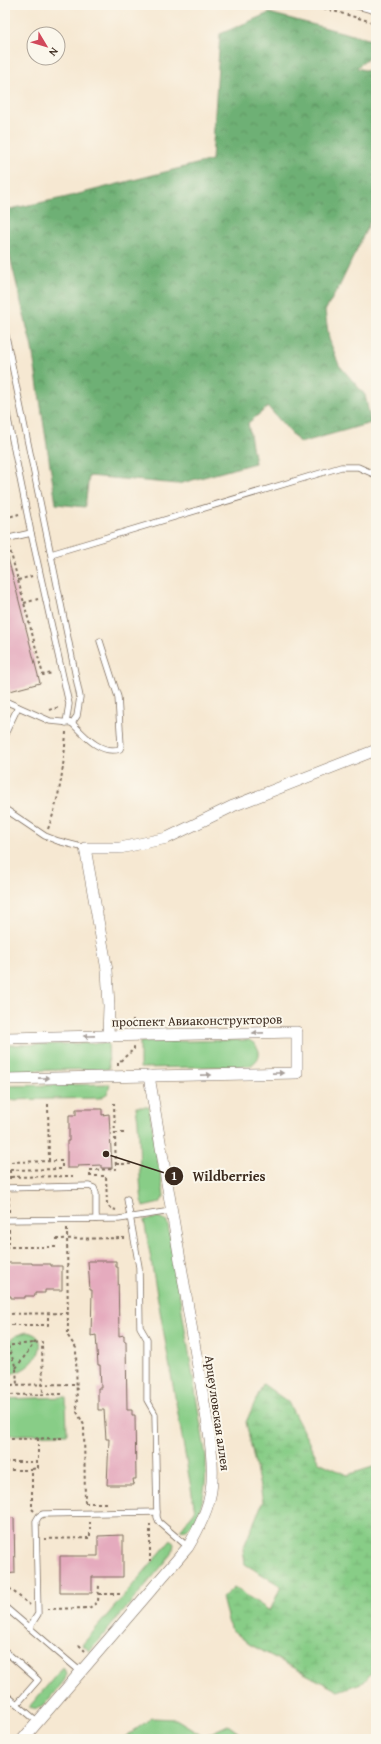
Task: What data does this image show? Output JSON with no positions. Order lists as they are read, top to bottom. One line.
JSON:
{"streets":{"street":["проспект Авиаконструкторов","Арцеуловская аллея"]},"crossings":[["проспект Авиаконструкторов","Арцеуловская аллея"]],"places":["Wildberries"],"north":"bottom right"}
